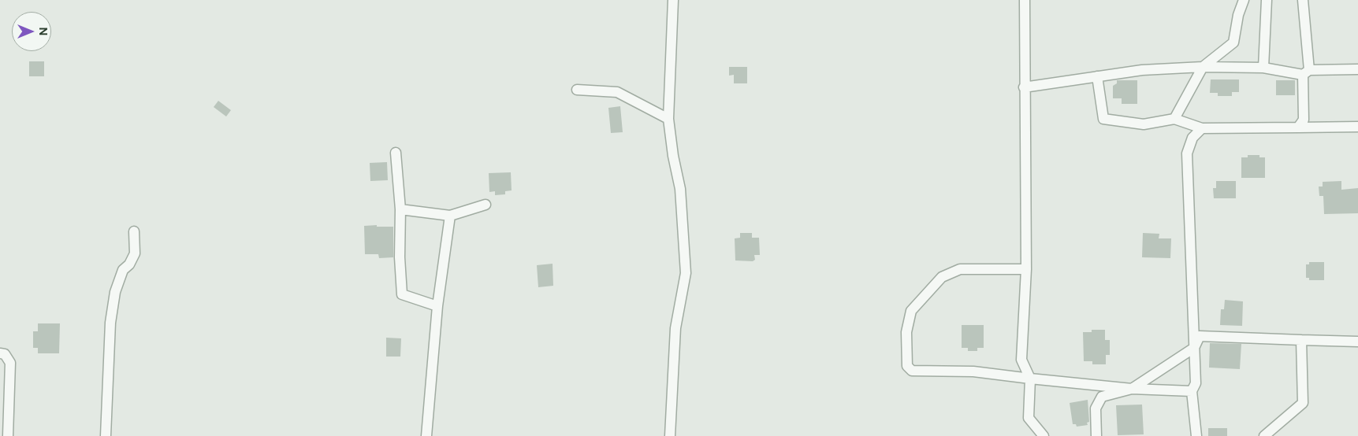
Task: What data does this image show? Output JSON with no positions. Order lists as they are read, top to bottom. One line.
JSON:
{"north":"right"}
